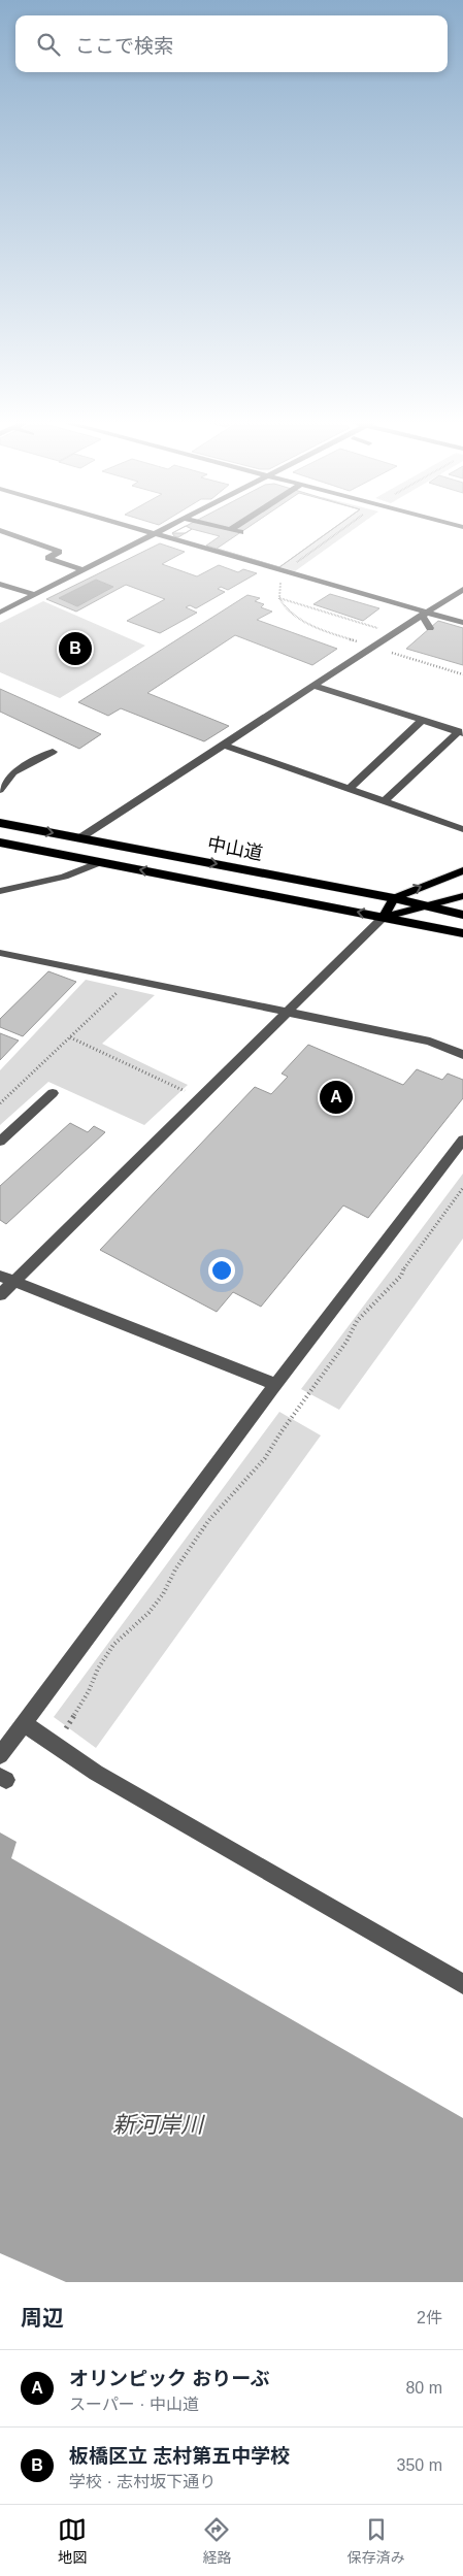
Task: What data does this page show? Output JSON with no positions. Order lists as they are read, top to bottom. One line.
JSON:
{"streets":{"highway":["中山道"]},"water":["新河岸川"],"page":{"search":"ここで検索","pins":["B","A"],"heading":["周辺","2件"],"list":[{"mark":"A","name":"オリンピック おりーぶ","note":"スーパー · 中山道","value":"80 m"},{"mark":"B","name":"板橋区立 志村第五中学校","note":"学校 · 志村坂下通り","value":"350 m"}],"nav":["地図","経路","保存済み"]}}
